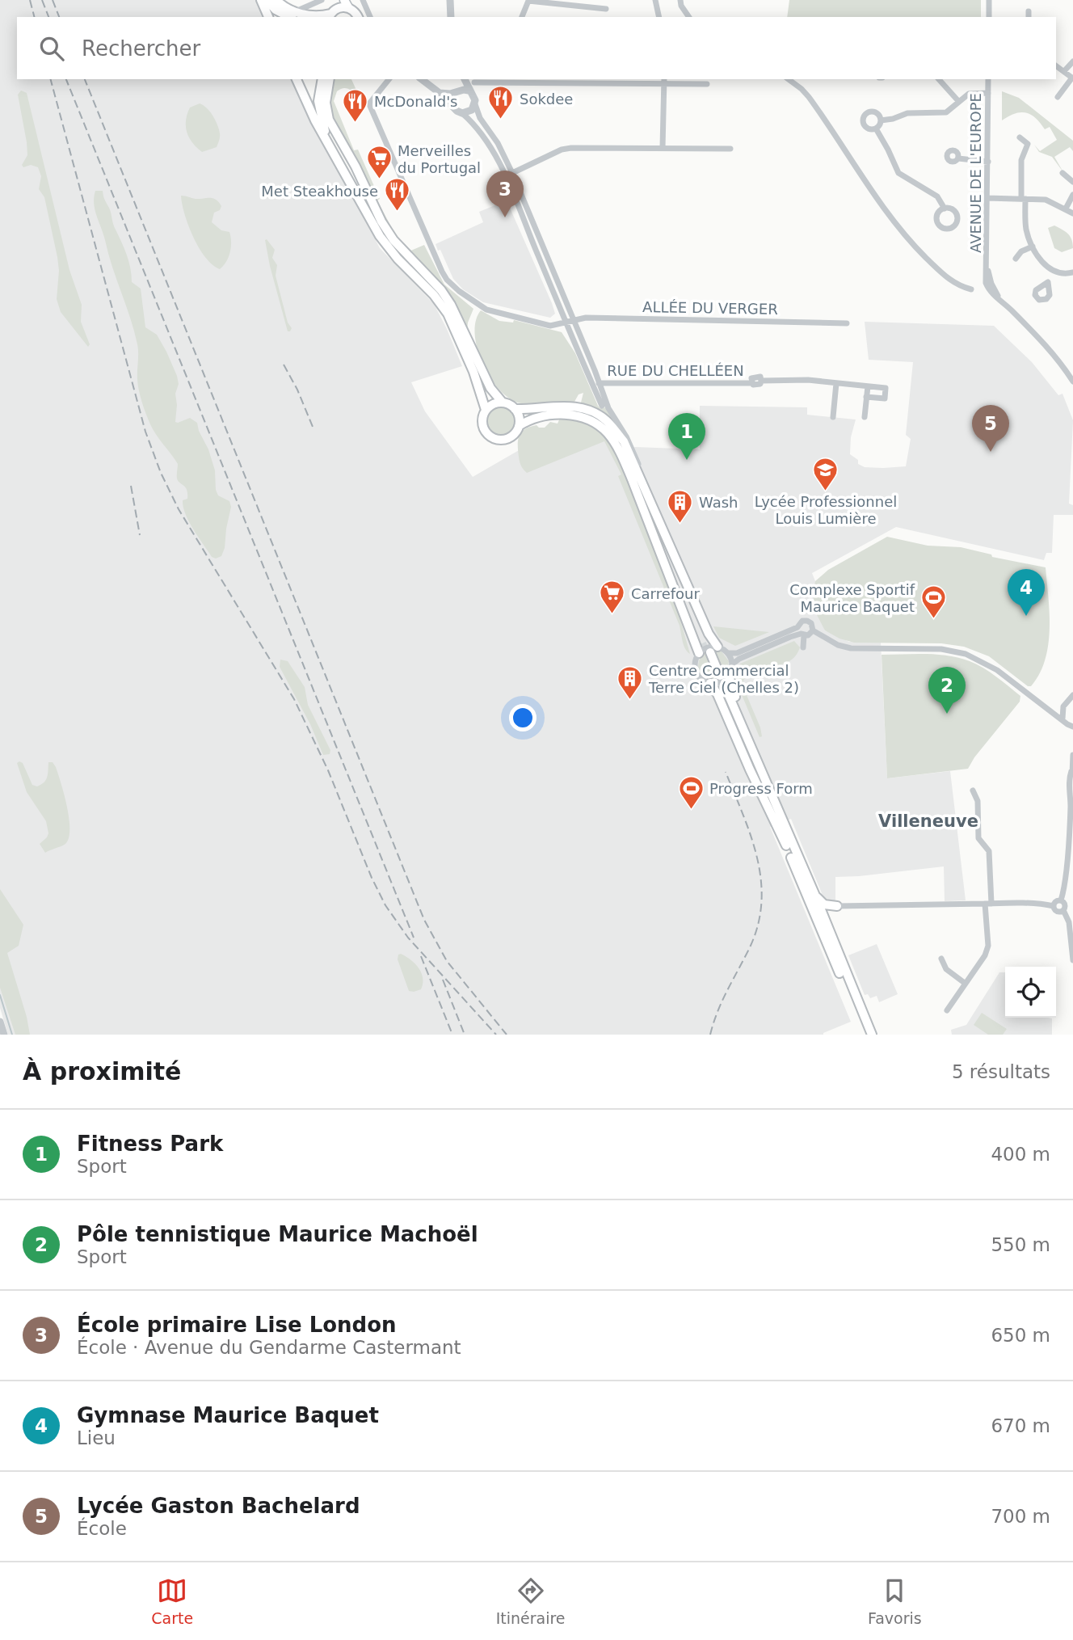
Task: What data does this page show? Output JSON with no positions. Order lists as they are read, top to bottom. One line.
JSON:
{"streets":{"street":["AVENUE DE L'EUROPE","ALLÉE DU VERGER","RUE DU CHELLÉEN"]},"districts":["Villeneuve"],"places":{"restaurant":["Sokdee","McDonald's","Met Steakhouse"],"supermarket":["Merveilles du Portugal","Carrefour"],"school or university":["Lycée Professionnel Louis Lumière"],"building":["Wash","Centre Commercial Terre Ciel (Chelles 2)"],"sports":["Complexe Sportif Maurice Baquet","Progress Form"]},"page":{"search":"Rechercher","pins":["3","5","1","4","2"],"heading":["À proximité","5 résultats"],"list":[{"mark":"1","name":"Fitness Park","note":"Sport","value":"400 m"},{"mark":"2","name":"Pôle tennistique Maurice Machoël","note":"Sport","value":"550 m"},{"mark":"3","name":"École primaire Lise London","note":"École · Avenue du Gendarme Castermant","value":"650 m"},{"mark":"4","name":"Gymnase Maurice Baquet","note":"Lieu","value":"670 m"},{"mark":"5","name":"Lycée Gaston Bachelard","note":"École","value":"700 m"}],"nav":["Carte","Itinéraire","Favoris"]}}
